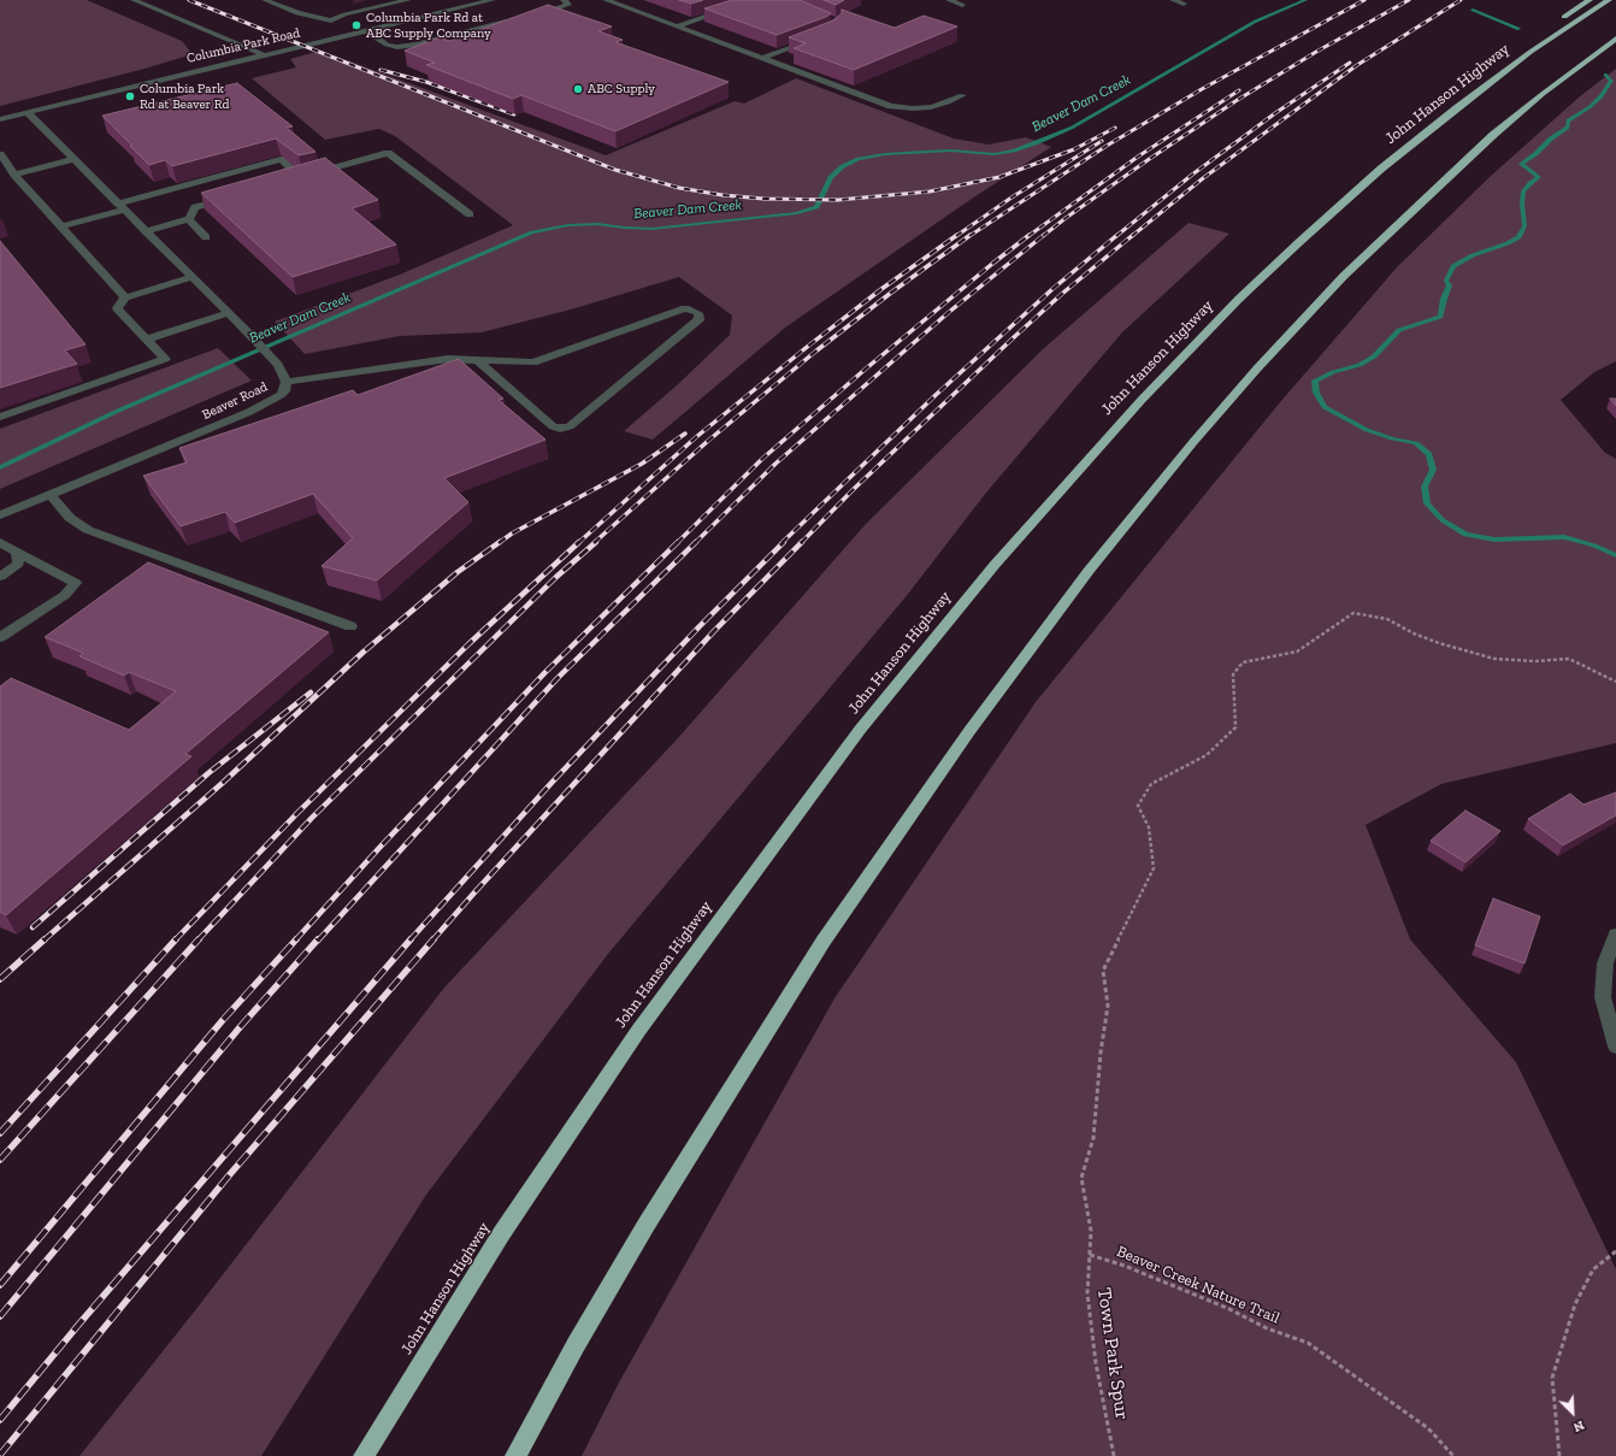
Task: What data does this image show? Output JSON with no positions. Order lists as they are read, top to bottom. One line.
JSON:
{"streets":{"highway":["John Hanson Highway"],"street":["Columbia Park Road","Beaver Road"],"path":["Beaver Creek Nature Trail","Town Park Spur"]},"crossings":[["Columbia Park Road","Beaver Road"],["Beaver Creek Nature Trail","Town Park Spur"]],"water":["Beaver Dam Creek"],"places":["Columbia Park Rd at ABC Supply Company","ABC Supply","Columbia Park Rd at Beaver Rd"],"north":"bottom right"}
